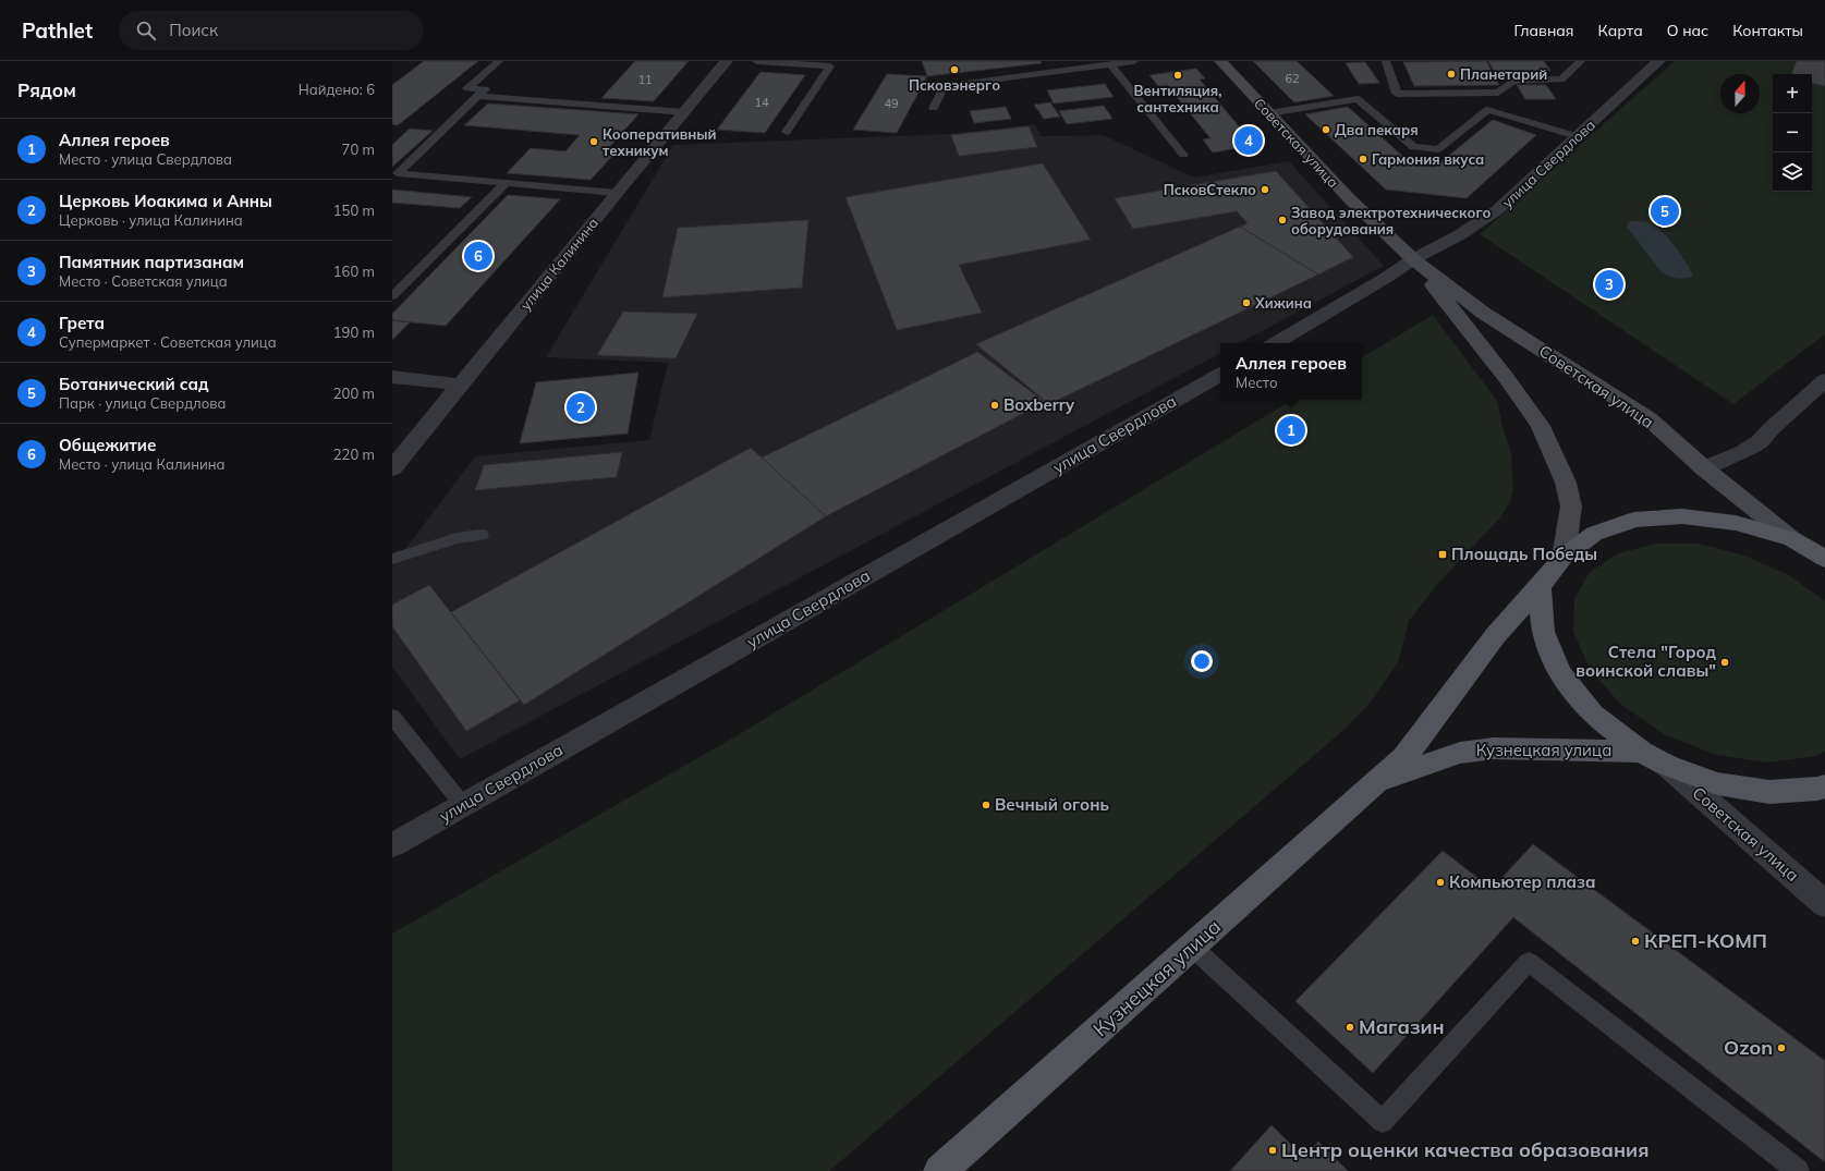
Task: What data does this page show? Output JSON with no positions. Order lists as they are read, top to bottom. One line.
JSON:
{"streets":{"main road":["Советская улица","Кузнецкая улица"],"street":["улица Свердлова","улица Калинина"]},"crossings":[["Советская улица","улица Свердлова"]],"places":{"other":["Псковэнерго","Планетарий","Вентиляция, сантехника","Два пекаря","Кооперативный техникум","Гармония вкуса","ПсковСтекло","Завод электротехнического оборудования","Хижина","Boxberry","Стела \"Город воинской славы\"","Вечный огонь","Компьютер плаза","КРЕП-КОМП","Магазин","Ozon","Центр оценки качества образования"],"transit":["Площадь Победы"]},"house_numbers":["62","11","14","49"],"north":"top","page":{"header":"Pathlet","search":"Поиск","nav":["Главная","Карта","О нас","Контакты"],"heading":["Рядом","Найдено: 6"],"map_buttons":["+","−"],"list":[{"mark":"1","name":"Аллея героев","note":"Место · улица Свердлова","value":"70 m"},{"mark":"2","name":"Церковь Иоакима и Анны","note":"Церковь · улица Калинина","value":"150 m"},{"mark":"3","name":"Памятник партизанам","note":"Место · Советская улица","value":"160 m"},{"mark":"4","name":"Грета","note":"Супермаркет · Советская улица","value":"190 m"},{"mark":"5","name":"Ботанический сад","note":"Парк · улица Свердлова","value":"200 m"},{"mark":"6","name":"Общежитие","note":"Место · улица Калинина","value":"220 m"}],"pins":["4","5","6","3","2","1"],"popup":["Аллея героев","Место"]}}
